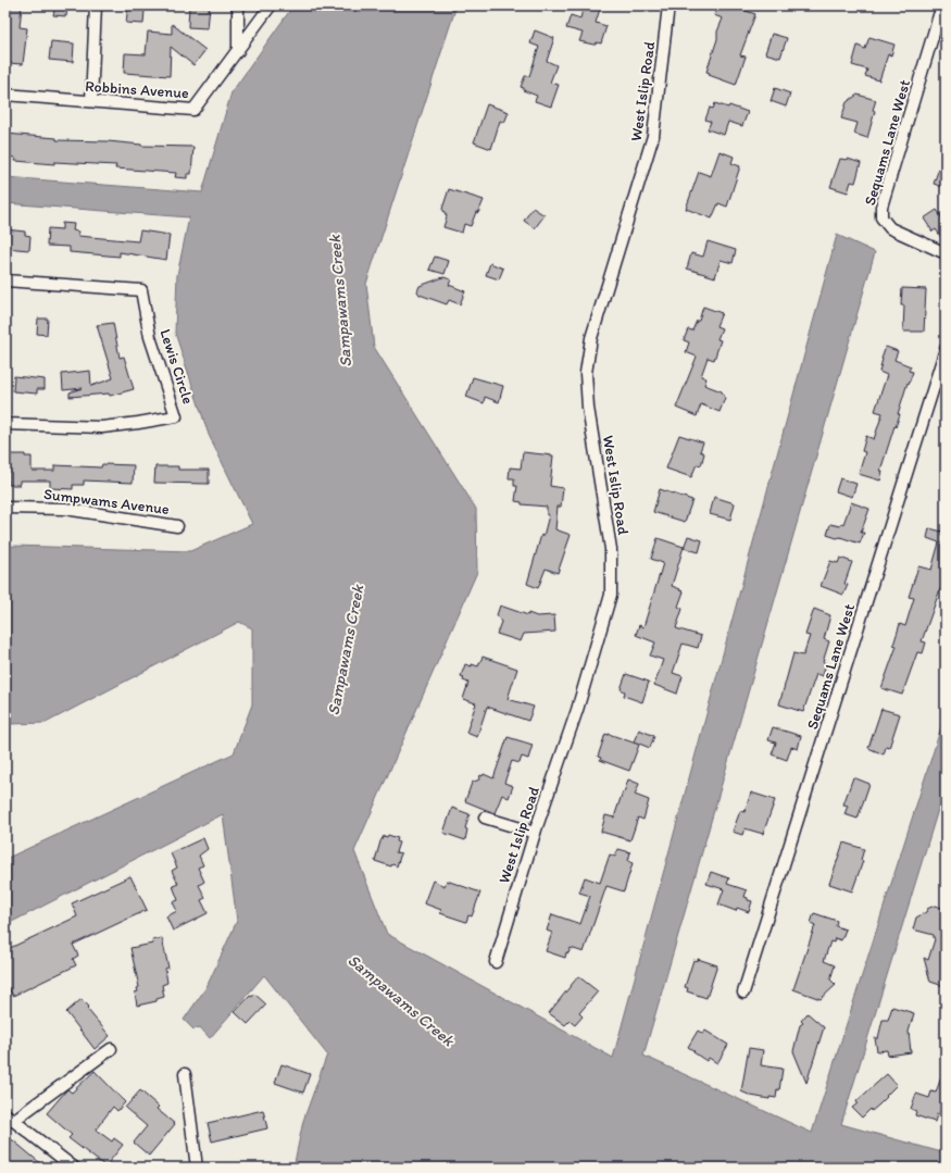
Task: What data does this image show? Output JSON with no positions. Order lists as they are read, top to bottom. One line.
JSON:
{"streets":{"street":["Robbins Avenue","West Islip Road","Sequams Lane West","Lewis Circle","Sumpwams Avenue"]},"water":["Sampawams Creek"]}
